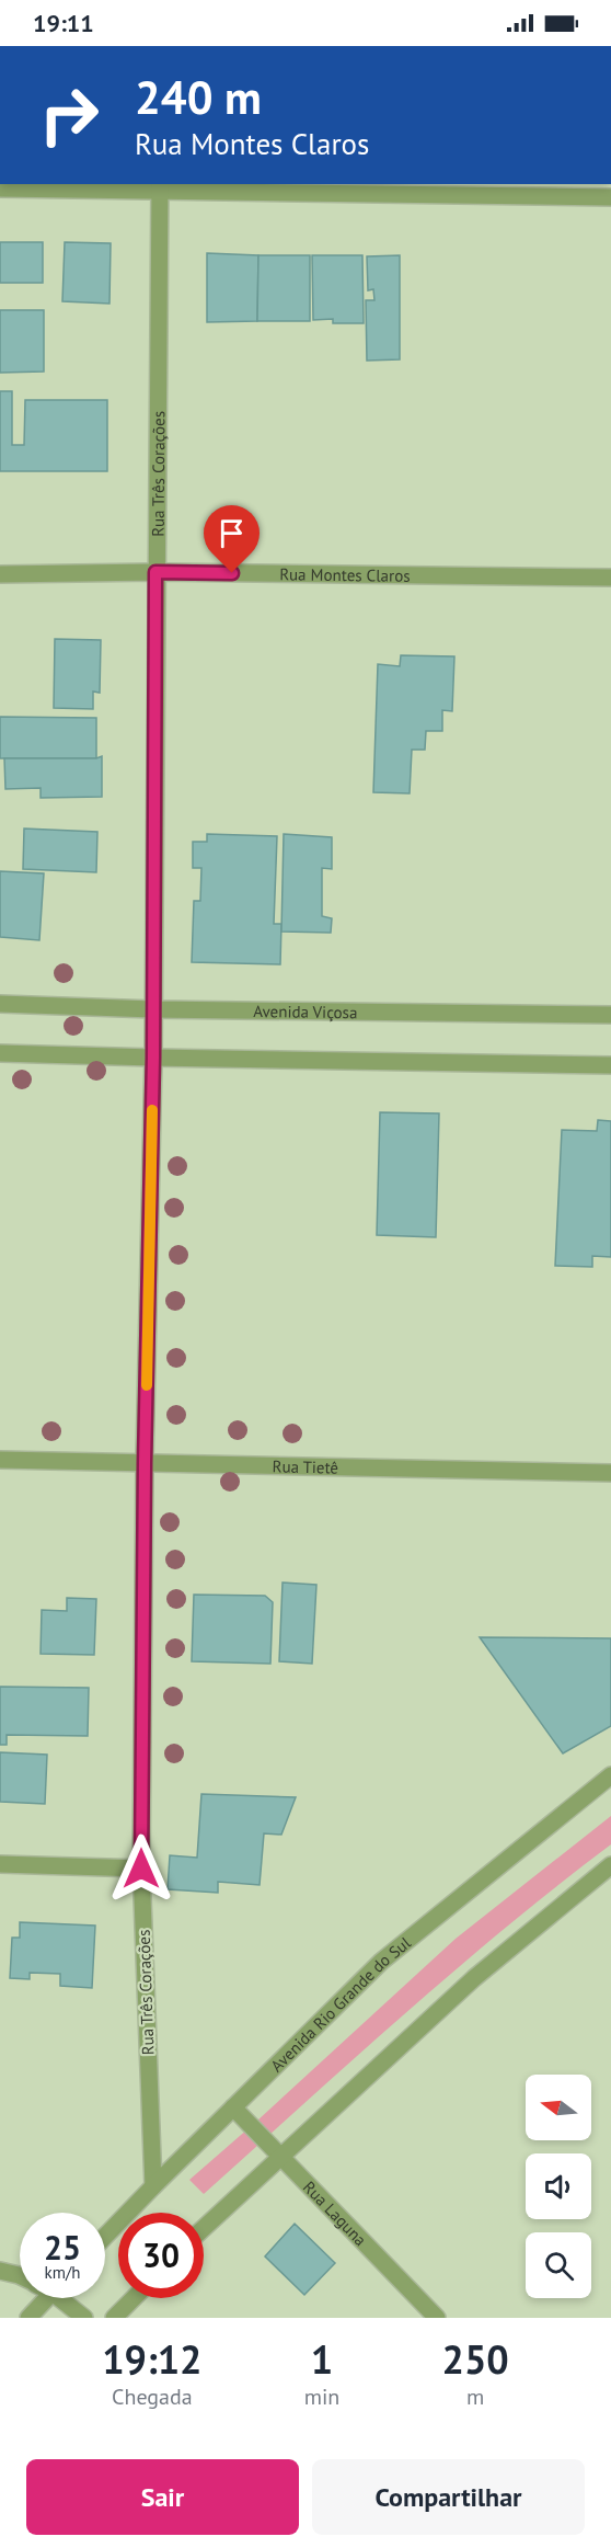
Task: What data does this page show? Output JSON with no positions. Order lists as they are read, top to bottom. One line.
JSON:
{"streets":{"street":["Rua Três Corações","Rua Montes Claros","Avenida Viçosa","Rua Tietê","Avenida Rio Grande do Sul","Rua Laguna"]},"crossings":[["Rua Três Corações","Rua Montes Claros"],["Rua Três Corações","Avenida Viçosa"],["Rua Três Corações","Rua Tietê"],["Rua Três Corações","Avenida Rio Grande do Sul"],["Avenida Rio Grande do Sul","Rua Laguna"]],"north":"left","page":{"status":"19:11","turn":["240 m","Rua Montes Claros"],"speed":"25 km/h","limit":"30","eta":["19:12","Chegada","1","min","250","m"],"buttons":["Sair","Compartilhar"]}}
